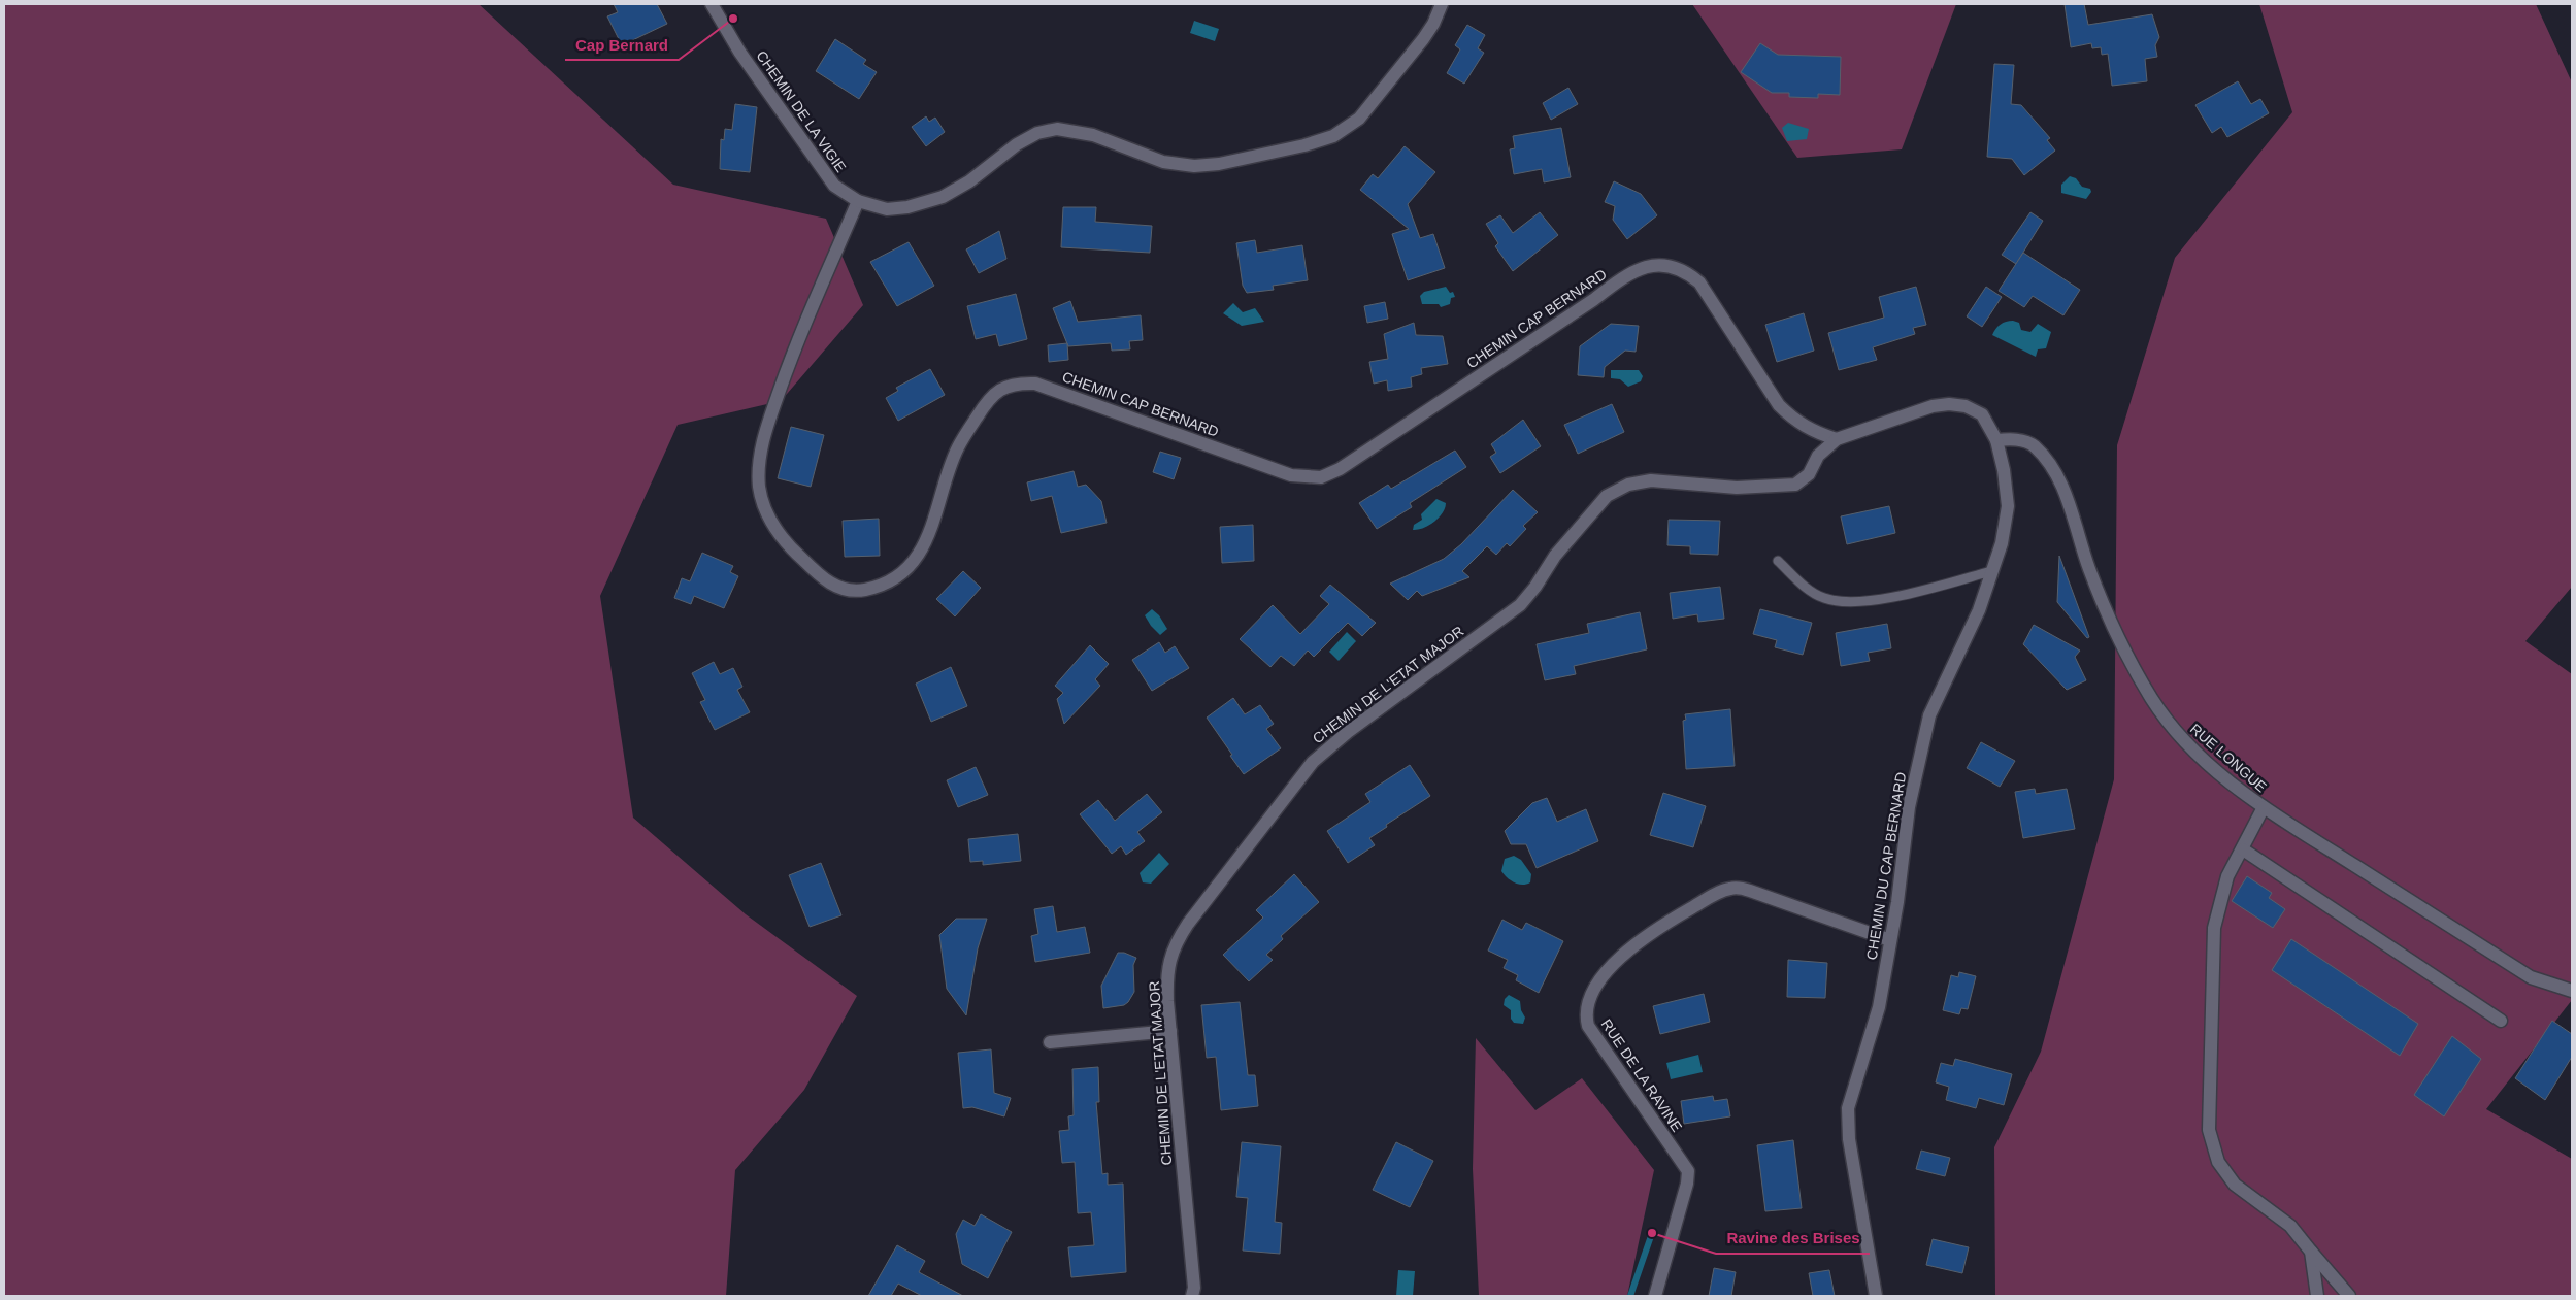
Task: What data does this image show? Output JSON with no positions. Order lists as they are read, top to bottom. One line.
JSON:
{"streets":{"street":["CHEMIN DE LA VIGIE","CHEMIN CAP BERNARD","CHEMIN DE L'ETAT MAJOR","RUE LONGUE","CHEMIN DU CAP BERNARD","RUE DE LA RAVINE"]},"crossings":[["CHEMIN DE LA VIGIE","CHEMIN CAP BERNARD"],["CHEMIN CAP BERNARD","CHEMIN DE L'ETAT MAJOR"],["CHEMIN DE L'ETAT MAJOR","CHEMIN DU CAP BERNARD"],["RUE LONGUE","CHEMIN DU CAP BERNARD"],["CHEMIN DU CAP BERNARD","RUE DE LA RAVINE"]],"places":["Cap Bernard","Ravine des Brises"]}
